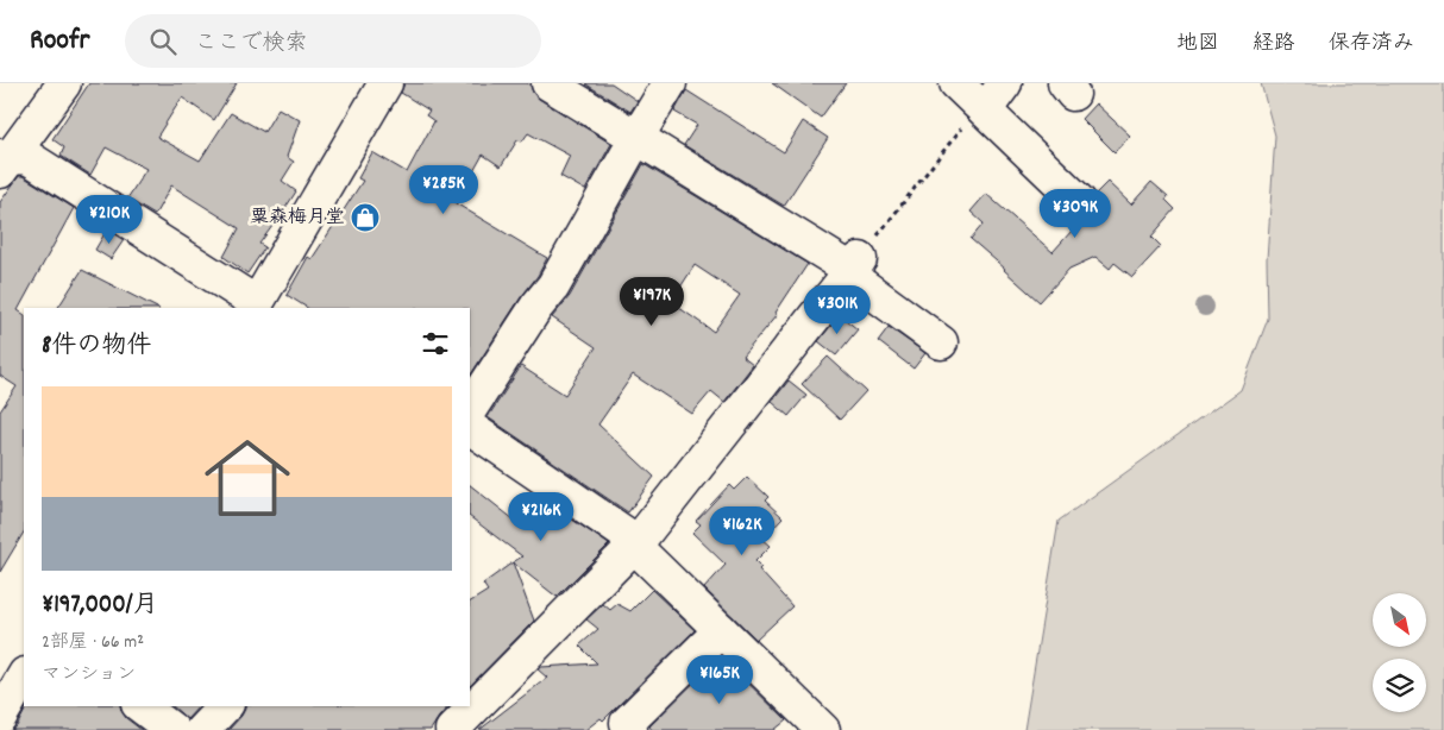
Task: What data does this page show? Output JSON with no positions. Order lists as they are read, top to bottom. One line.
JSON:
{"places":{"shop":["粟森梅月堂"]},"north":"bottom right","page":{"header":"Roofr","search":"ここで検索","nav":["地図","経路","保存済み"],"price":["¥285K","¥309K","¥210K","¥197K","¥301K","¥216K","¥162K","¥165K"],"heading":"8件の物件","list":[{"name":"¥197,000/月","note":"2部屋 · 66 m² · マンション"}]}}
